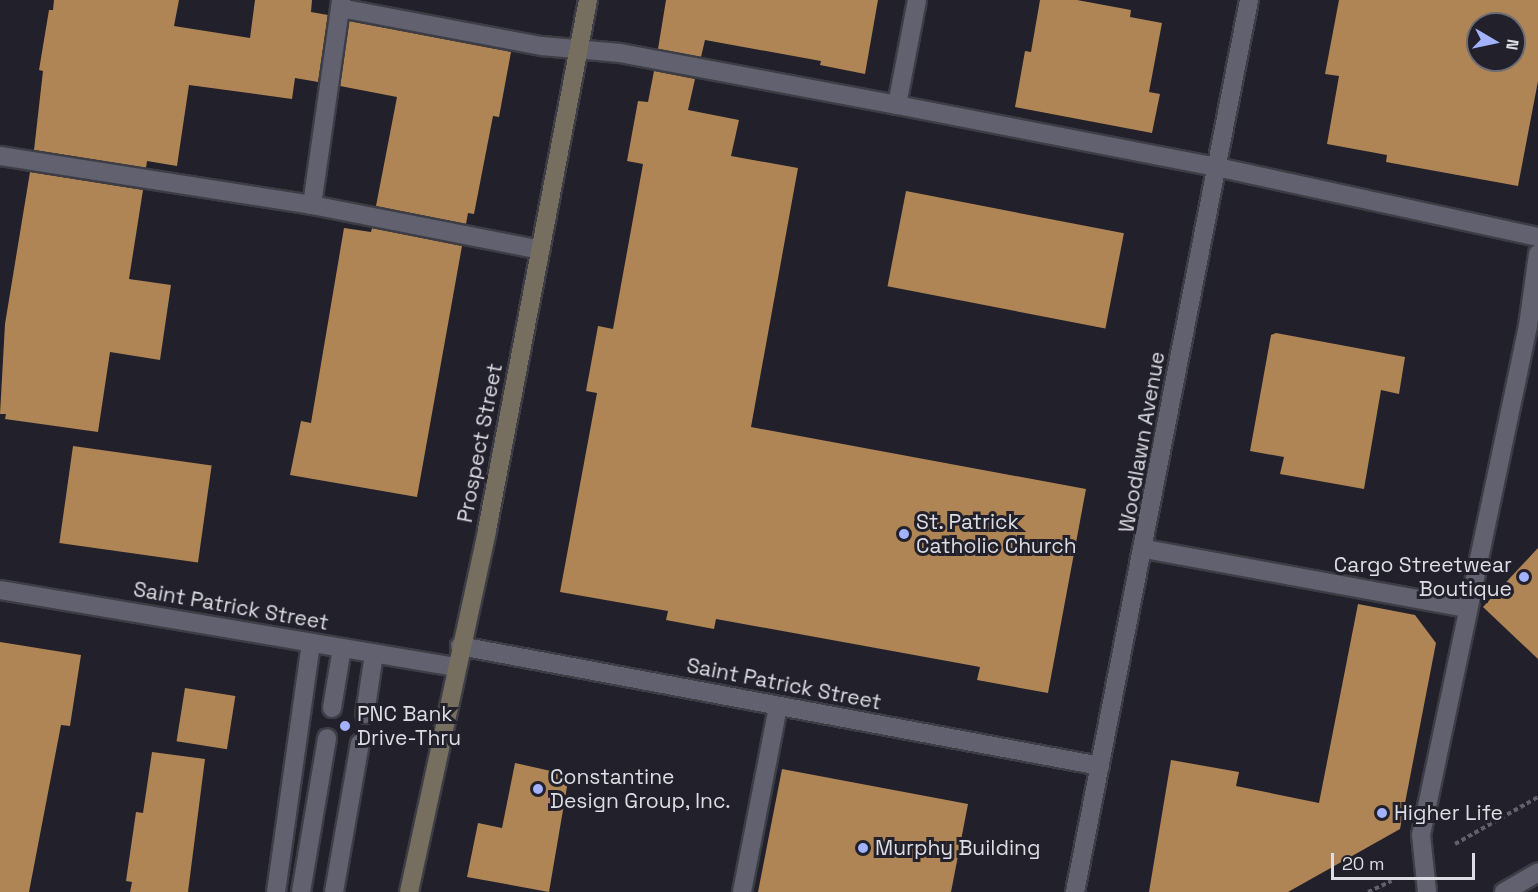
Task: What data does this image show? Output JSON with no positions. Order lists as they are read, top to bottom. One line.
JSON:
{"streets":{"main road":["Prospect Street"],"street":["Woodlawn Avenue","Saint Patrick Street"]},"crossings":[["Woodlawn Avenue","Saint Patrick Street"],["Prospect Street","Saint Patrick Street"]],"places":["St. Patrick Catholic Church","Cargo Streetwear Boutique","PNC Bank Drive-Thru","Constantine Design Group, Inc.","Higher Life","Murphy Building"],"scale_bar":"20 m","north":"right"}
